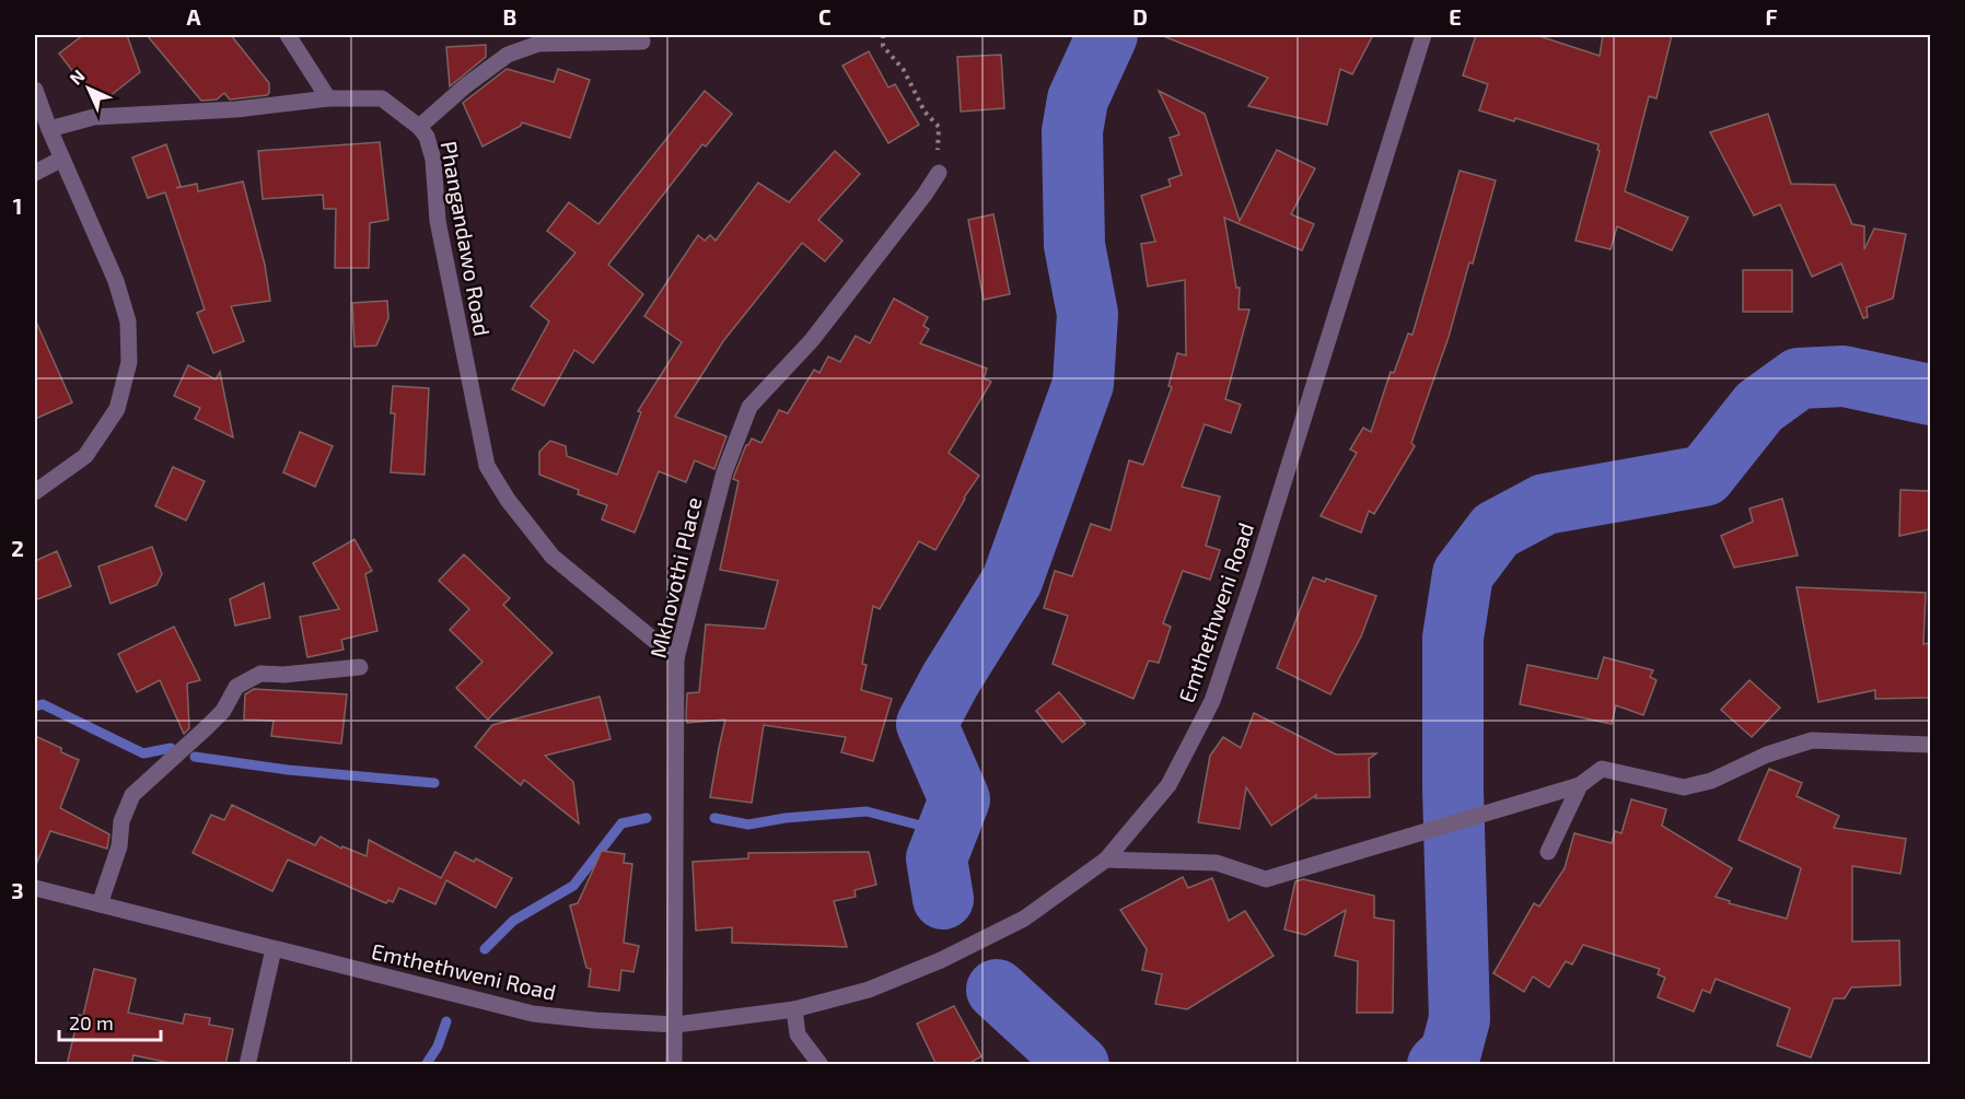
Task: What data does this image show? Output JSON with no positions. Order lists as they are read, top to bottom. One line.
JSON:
{"streets":{"street":["Phangandawo Road","Mkhovothi Place","Emthethweni Road"]},"crossings":[["Phangandawo Road","Mkhovothi Place"],["Mkhovothi Place","Emthethweni Road"]],"scale_bar":"20 m","north":"top left","grid":{"columns":["A","B","C","D","E","F"],"rows":["1","2","3"]}}
